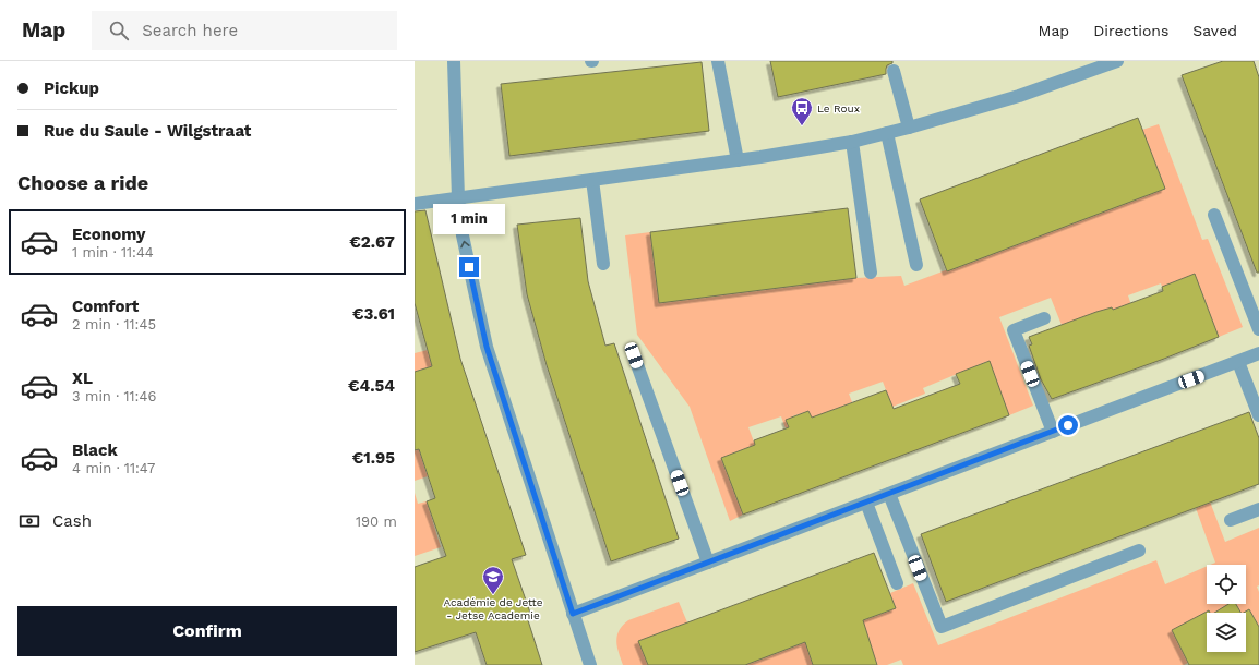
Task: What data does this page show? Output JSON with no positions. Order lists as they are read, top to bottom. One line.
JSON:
{"places":{"bus stop":["Le Roux"],"school or university":["Académie de Jette - Jetse Academie"]},"page":{"header":"Map","search":"Search here","nav":["Map","Directions","Saved"],"banner":["Pickup","Rue du Saule - Wilgstraat"],"heading":"Choose a ride","bubble":"1 min","list":[{"name":"Economy","note":"1 min · 11:44","value":"€2.67"},{"name":"Comfort","note":"2 min · 11:45","value":"€3.61"},{"name":"XL","note":"3 min · 11:46","value":"€4.54"},{"name":"Black","note":"4 min · 11:47","value":"€1.95"}],"pay":["Cash","190 m"],"buttons":"Confirm"}}
